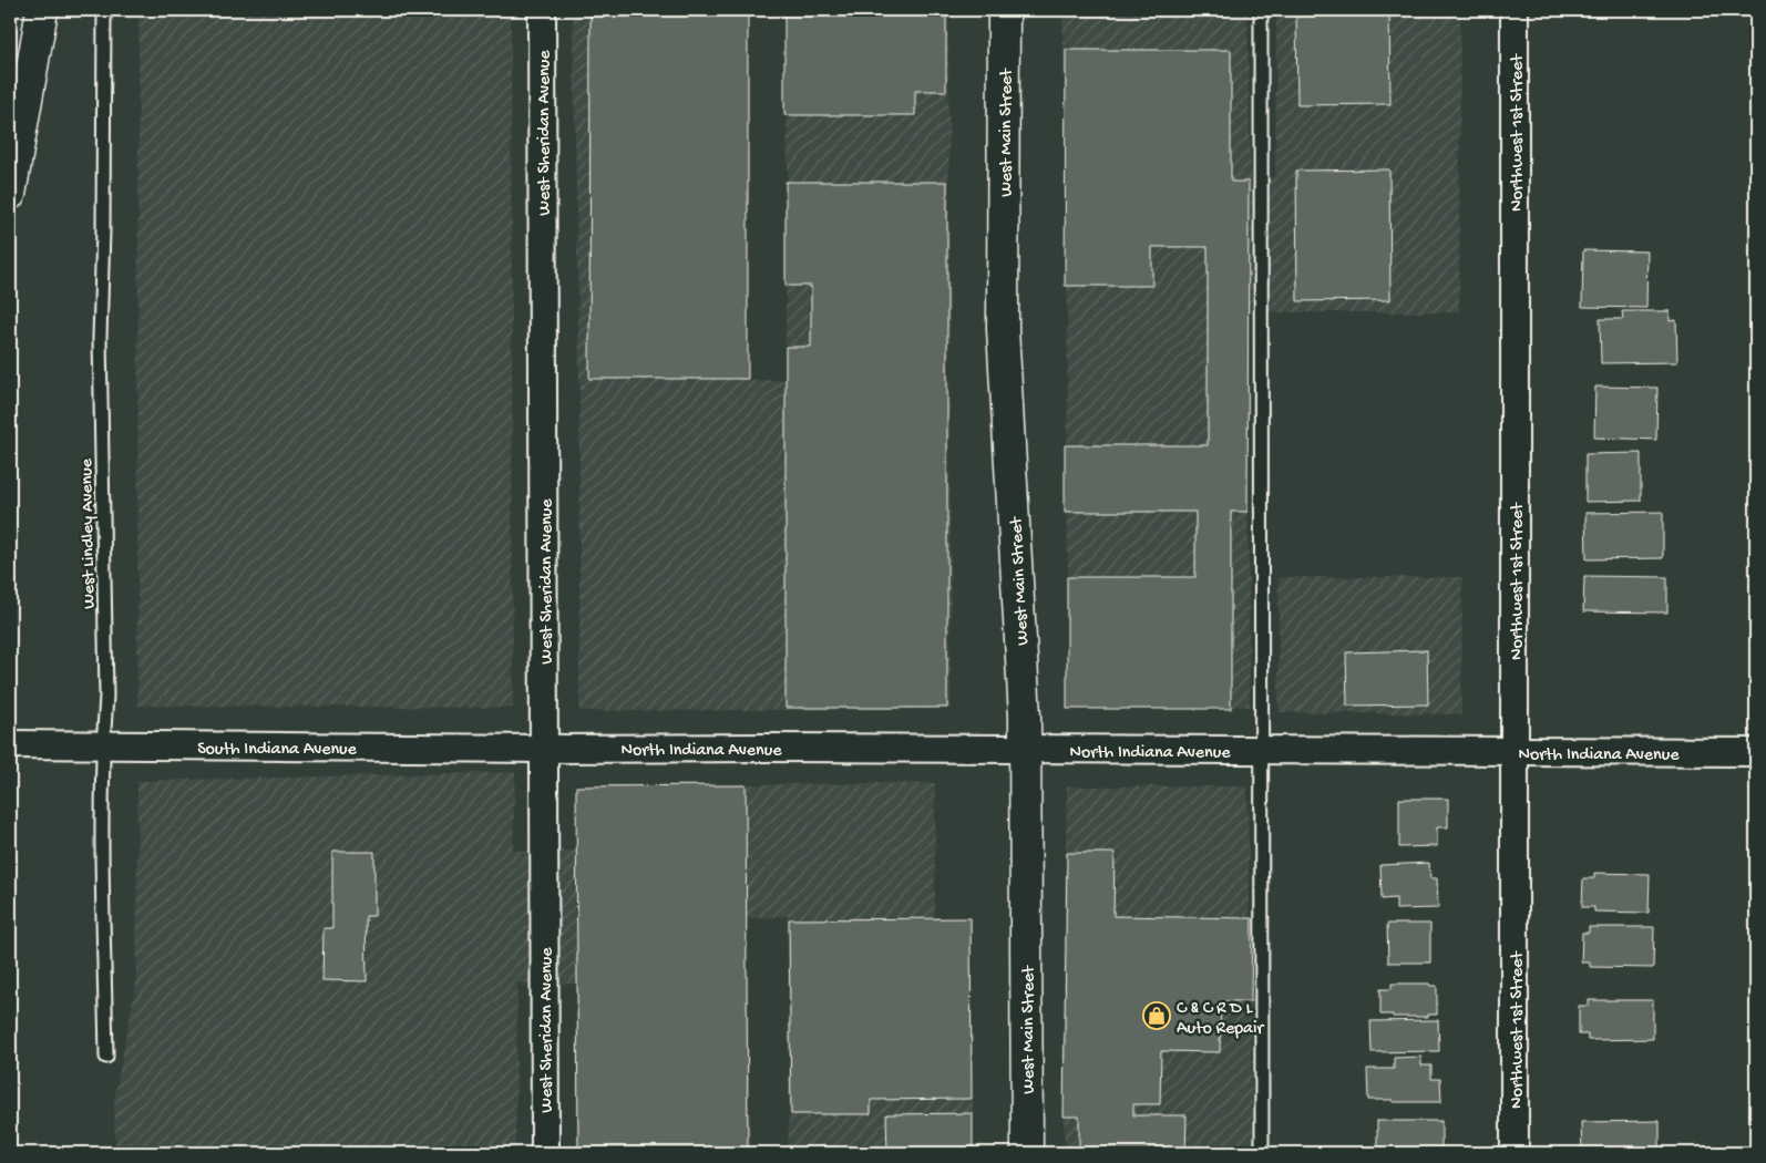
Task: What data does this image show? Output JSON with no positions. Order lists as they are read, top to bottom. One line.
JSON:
{"streets":{"main road":["West Main Street"],"street":["West Sheridan Avenue","Northwest 1st Street","South Indiana Avenue","North Indiana Avenue"],"lane":["West Lindley Avenue"]},"crossings":[["West Sheridan Avenue","South Indiana Avenue"],["West Sheridan Avenue","North Indiana Avenue"],["West Main Street","North Indiana Avenue"],["Northwest 1st Street","North Indiana Avenue"],["West Lindley Avenue","South Indiana Avenue"],["South Indiana Avenue","North Indiana Avenue"]],"places":{"shop":["C & C R D L Auto Repair"]}}
